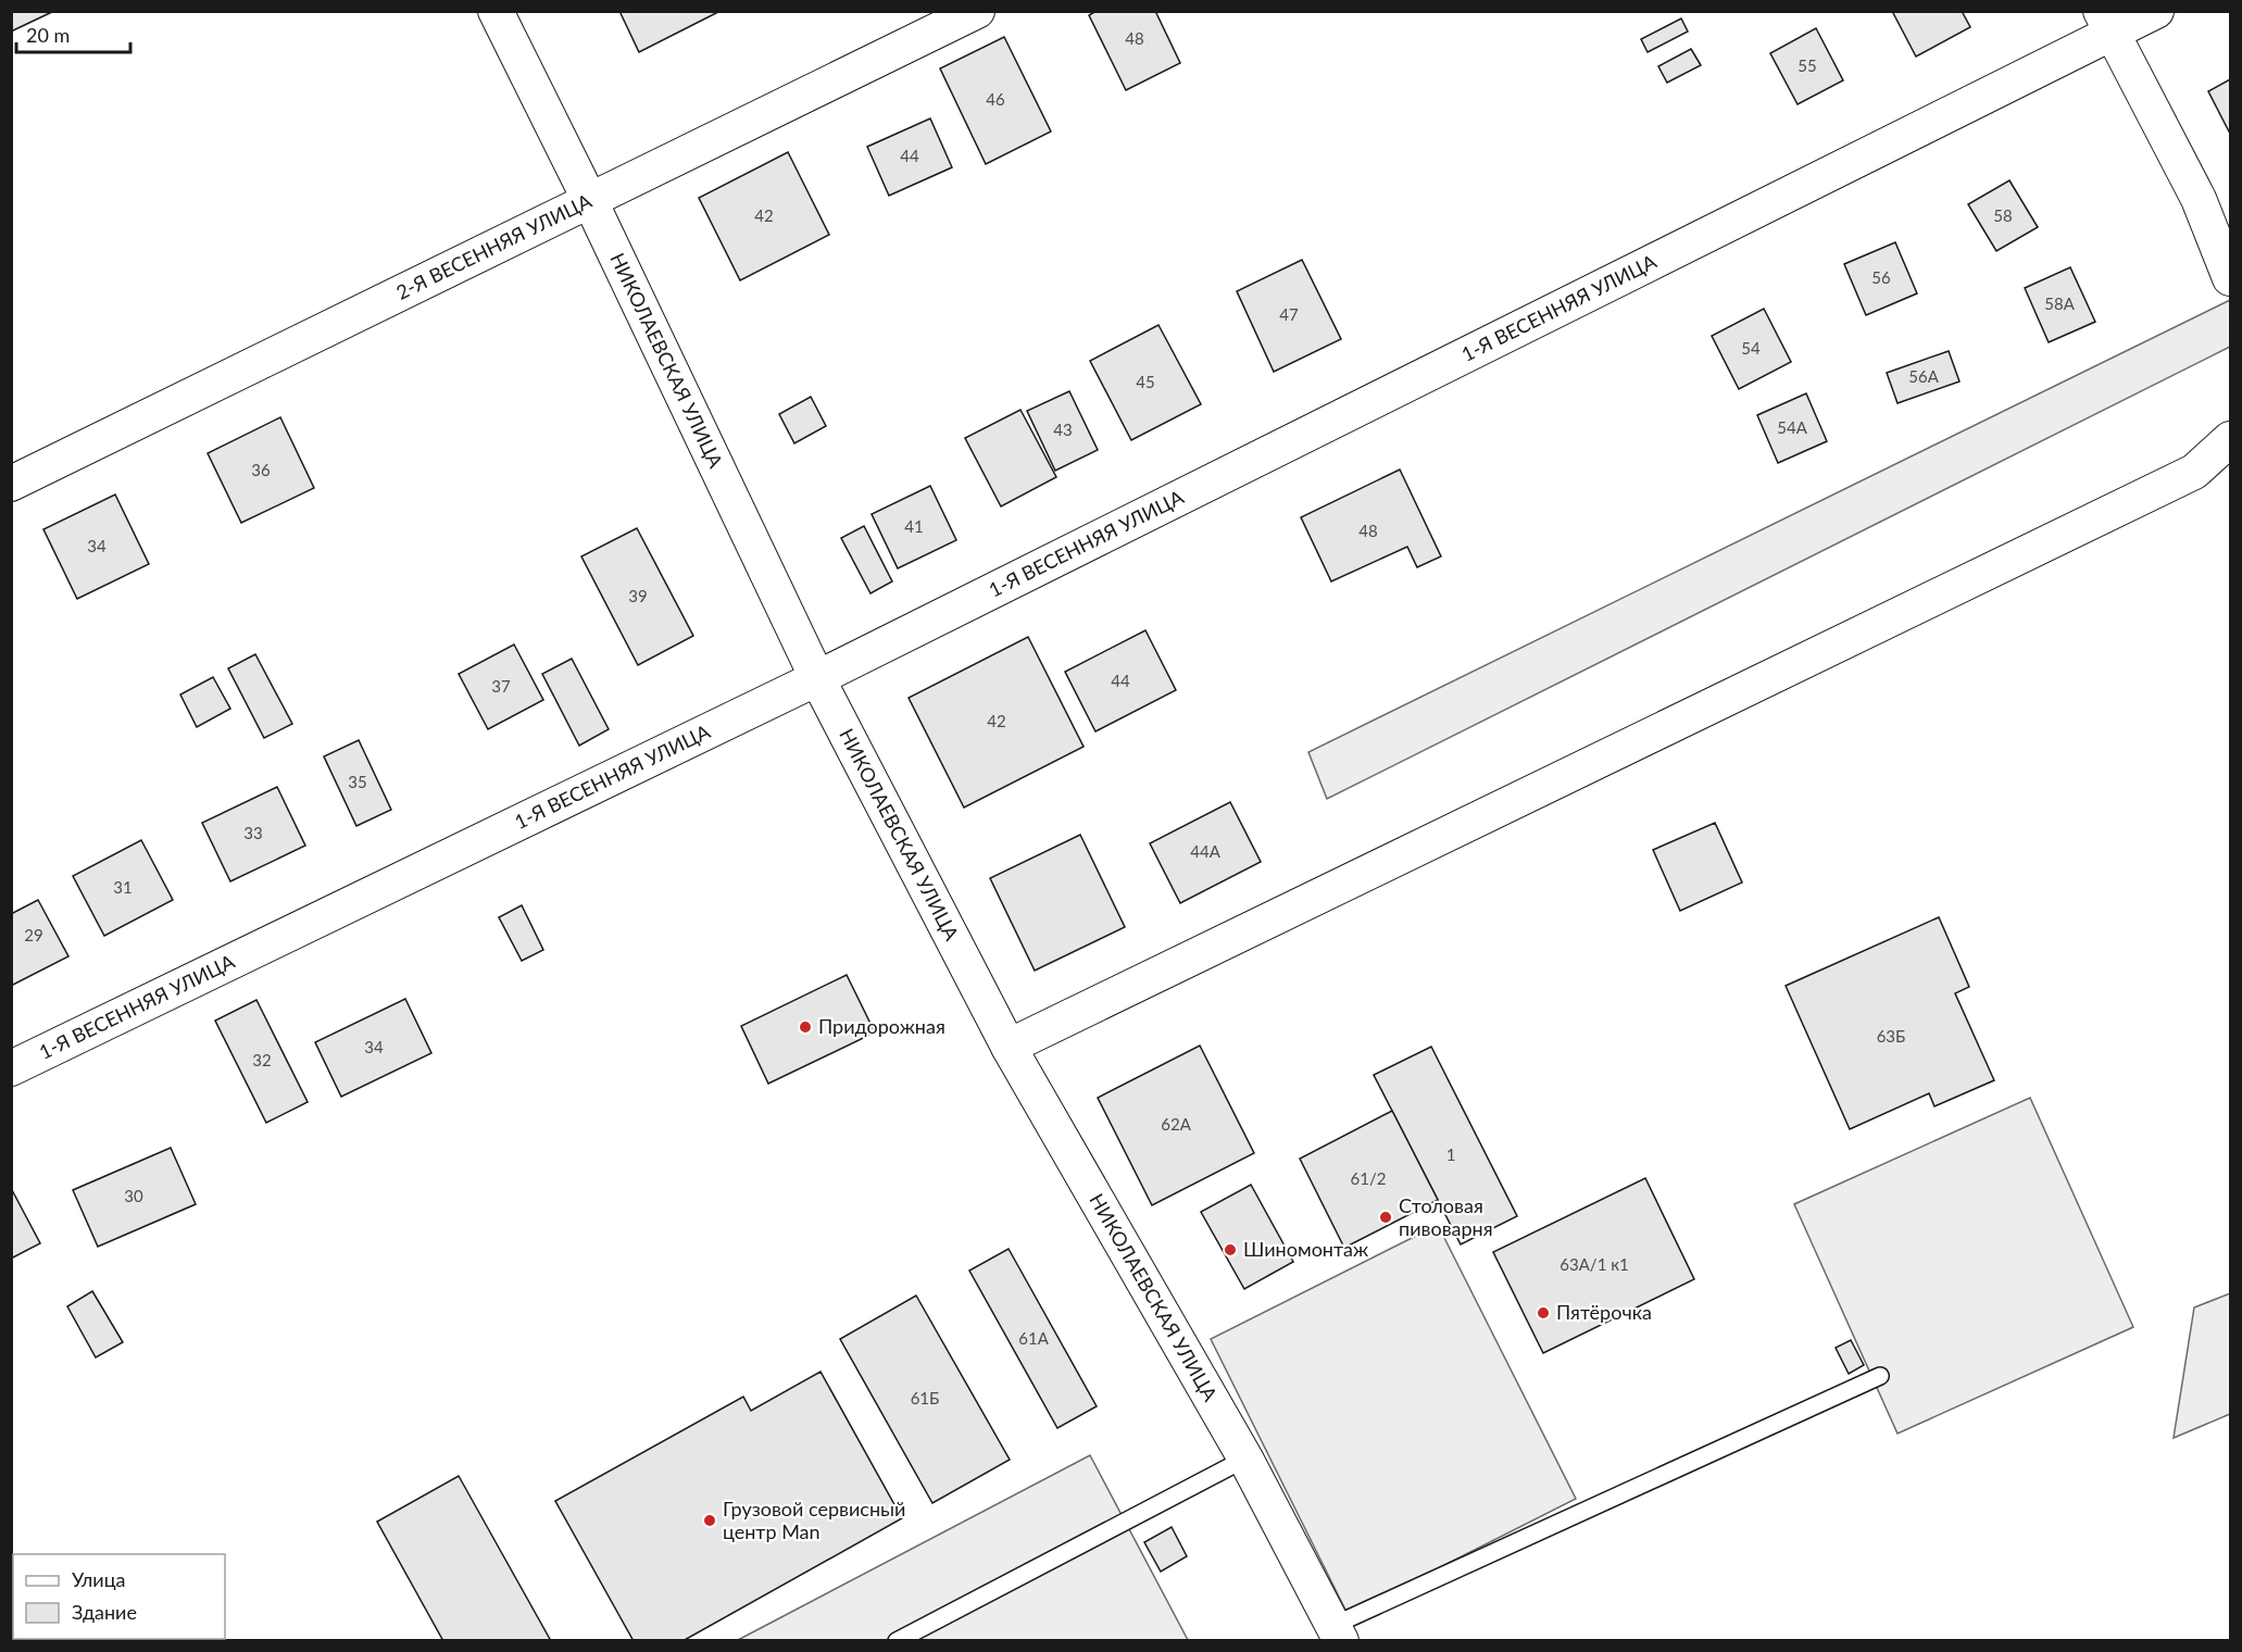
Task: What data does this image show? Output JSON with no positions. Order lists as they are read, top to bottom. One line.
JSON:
{"streets":{"street":["2-Я ВЕСЕННЯЯ УЛИЦА","1-Я ВЕСЕННЯЯ УЛИЦА","НИКОЛАЕВСКАЯ УЛИЦА"]},"crossings":[["2-Я ВЕСЕННЯЯ УЛИЦА","НИКОЛАЕВСКАЯ УЛИЦА"],["1-Я ВЕСЕННЯЯ УЛИЦА","НИКОЛАЕВСКАЯ УЛИЦА"]],"places":["Придорожная","Столовая пивоварня","Шиномонтаж","Пятёрочка","Грузовой сервисный центр Man"],"house_numbers":["48","55","46","44","42","58","56","58А","47","54","56А","45","54А","43","36","41","48","34","39","44","37","42","35","33","44А","31","29","63Б","34","32","62А","1","61/2","30","63А/1 к1","61А","61Б"],"legend":["Улица","Здание"],"scale_bar":"20 m"}
